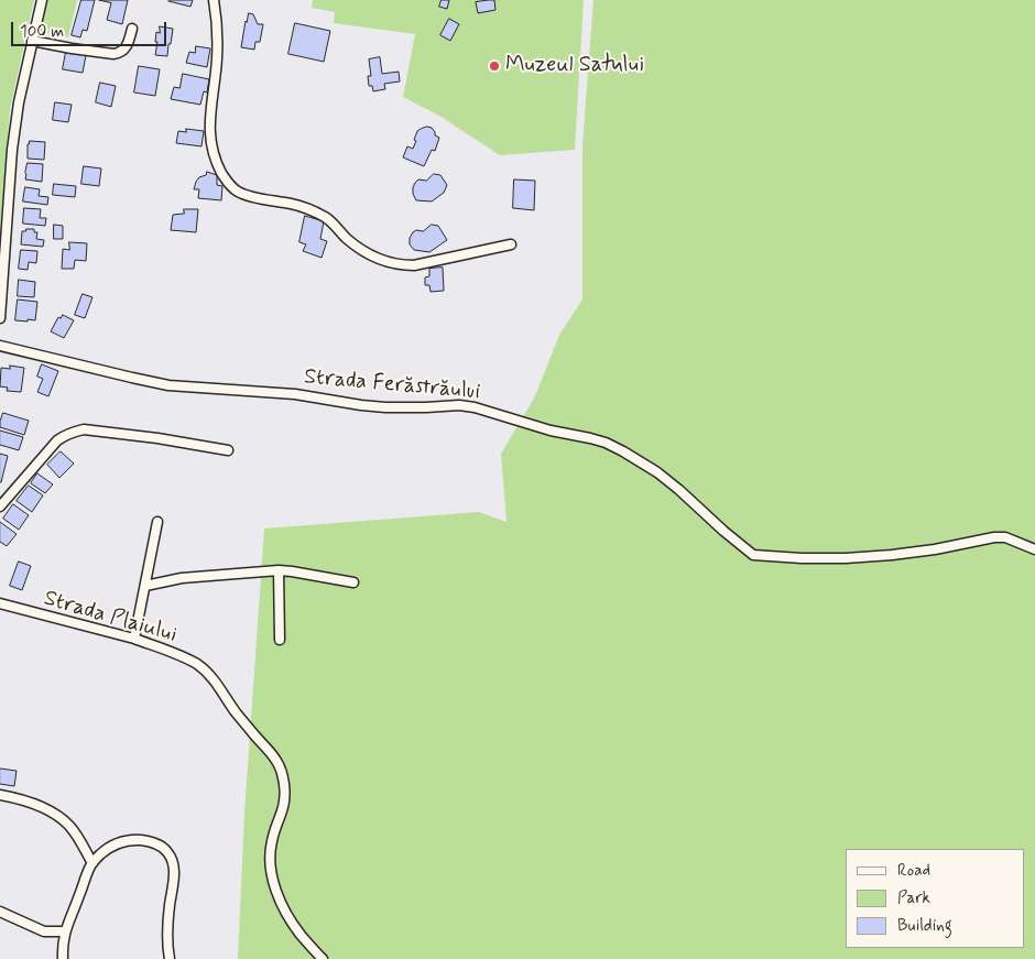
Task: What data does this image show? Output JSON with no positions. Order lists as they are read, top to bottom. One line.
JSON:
{"streets":{"street":["Strada Ferăstrăului","Strada Plaiului"]},"places":["Muzeul Satului"],"legend":["Road","Park","Building"],"scale_bar":"100 m"}
